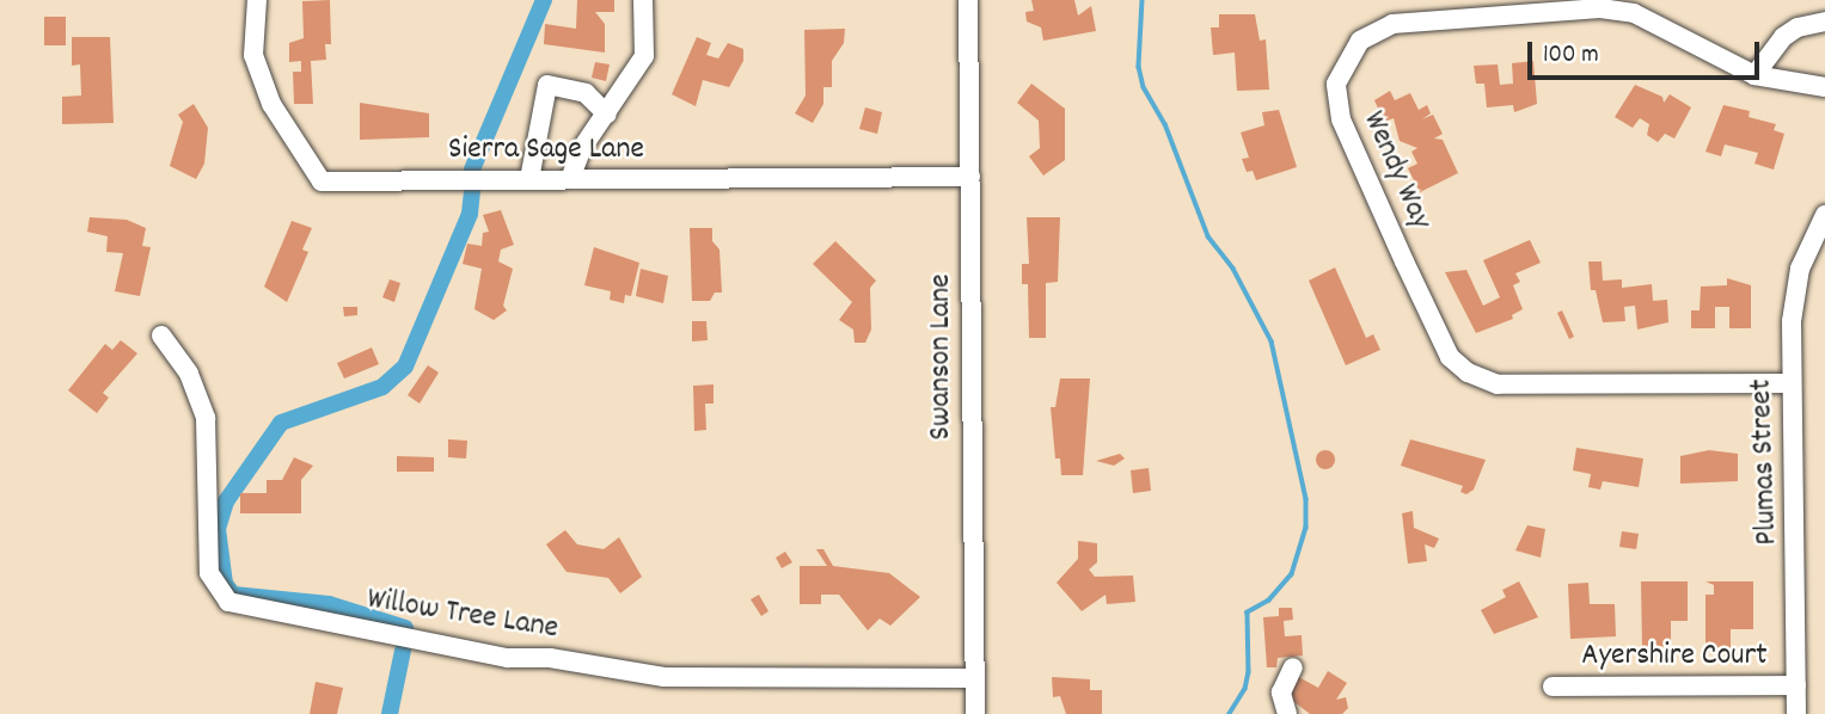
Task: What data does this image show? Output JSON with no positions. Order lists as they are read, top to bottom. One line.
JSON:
{"streets":{"street":["Sierra Sage Lane","Wendy Way","Swanson Lane","Plumas Street","Willow Tree Lane","Ayershire Court"]},"crossings":[["Sierra Sage Lane","Swanson Lane"],["Wendy Way","Plumas Street"],["Swanson Lane","Willow Tree Lane"],["Plumas Street","Ayershire Court"]],"scale_bar":"100 m"}
